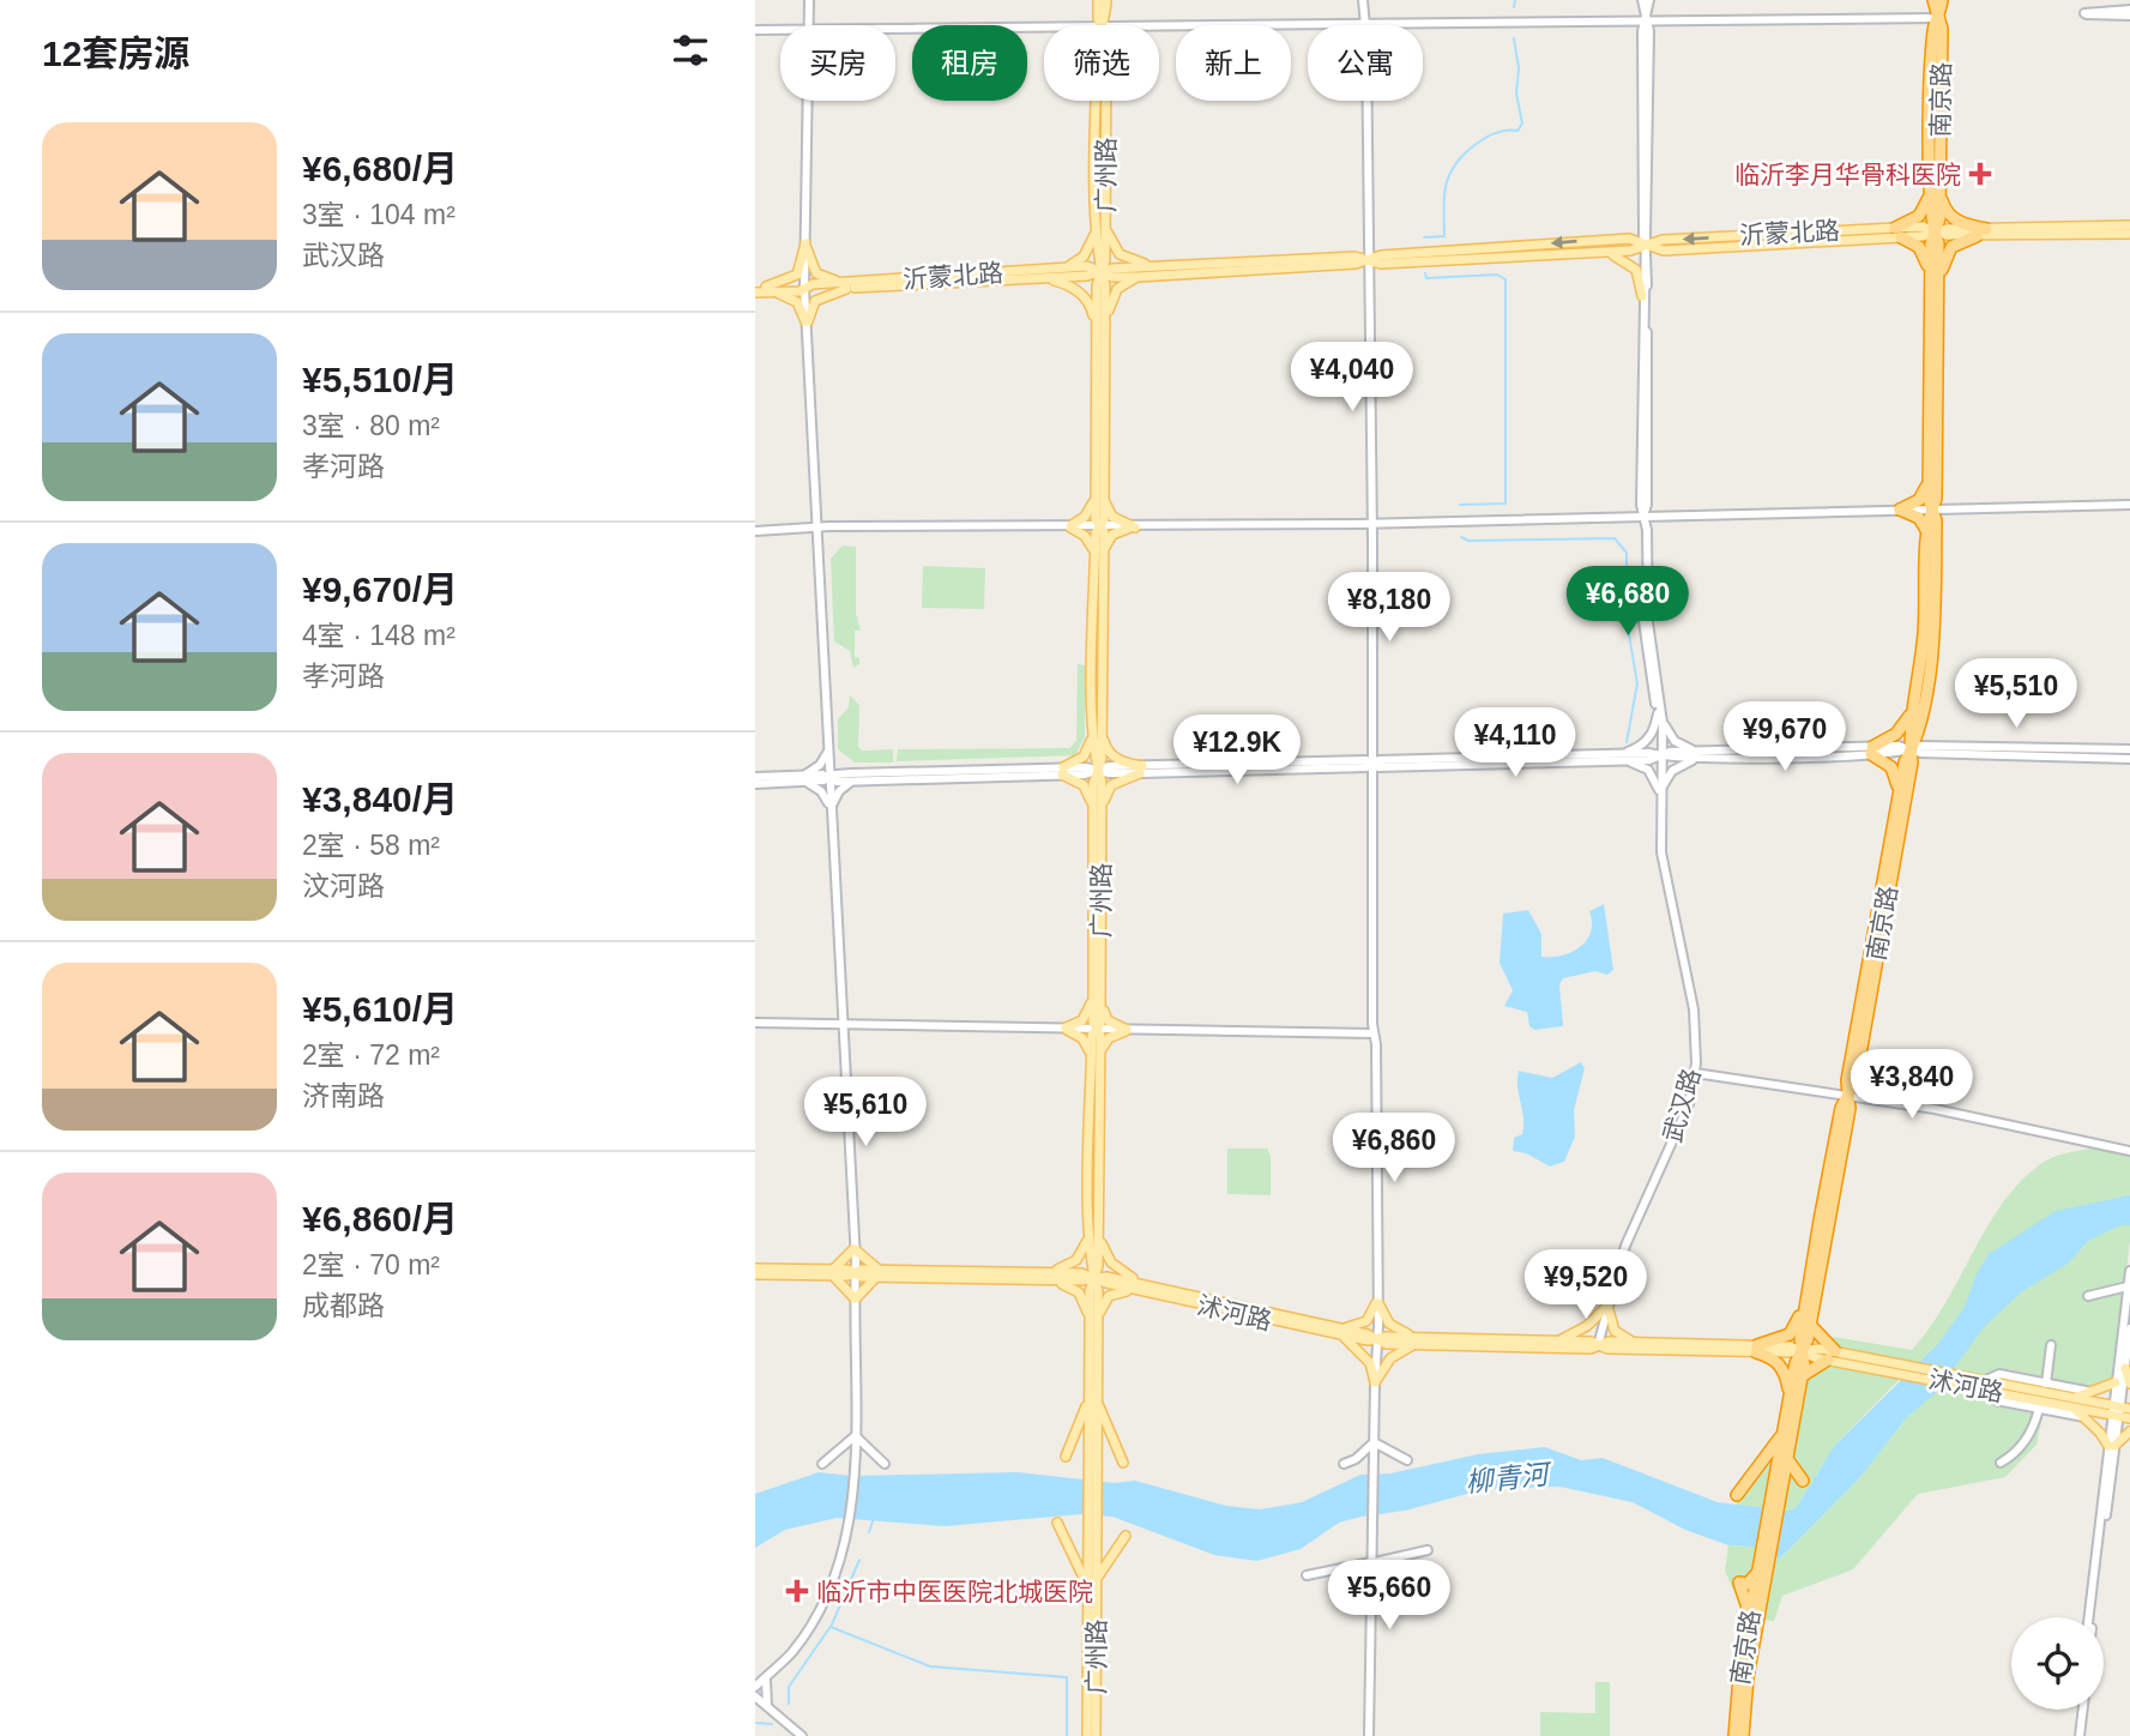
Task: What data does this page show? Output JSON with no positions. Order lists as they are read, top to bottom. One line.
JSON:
{"streets":{"highway":["南京路"],"main road":["广州路","沂蒙北路","沭河路"],"street":["武汉路"]},"crossings":[["南京路","沂蒙北路"],["南京路","沭河路"],["广州路","沂蒙北路"],["广州路","沭河路"],["沂蒙北路","武汉路"],["武汉路","沭河路"]],"water":["柳青河"],"places":{"health":["临沂李月华骨科医院","临沂市中医医院北城医院"]},"page":{"heading":"12套房源","chip":["买房","租房","筛选","新上","公寓"],"list":[{"name":"¥6,680/月","note":"3室 · 104 m² · 武汉路"},{"name":"¥5,510/月","note":"3室 · 80 m² · 孝河路"},{"name":"¥9,670/月","note":"4室 · 148 m² · 孝河路"},{"name":"¥3,840/月","note":"2室 · 58 m² · 汶河路"},{"name":"¥5,610/月","note":"2室 · 72 m² · 济南路"},{"name":"¥6,860/月","note":"2室 · 70 m² · 成都路"}],"price":["¥4,040","¥6,680","¥8,180","¥5,510","¥9,670","¥4,110","¥12.9K","¥3,840","¥5,610","¥6,860","¥9,520","¥5,660"]}}
